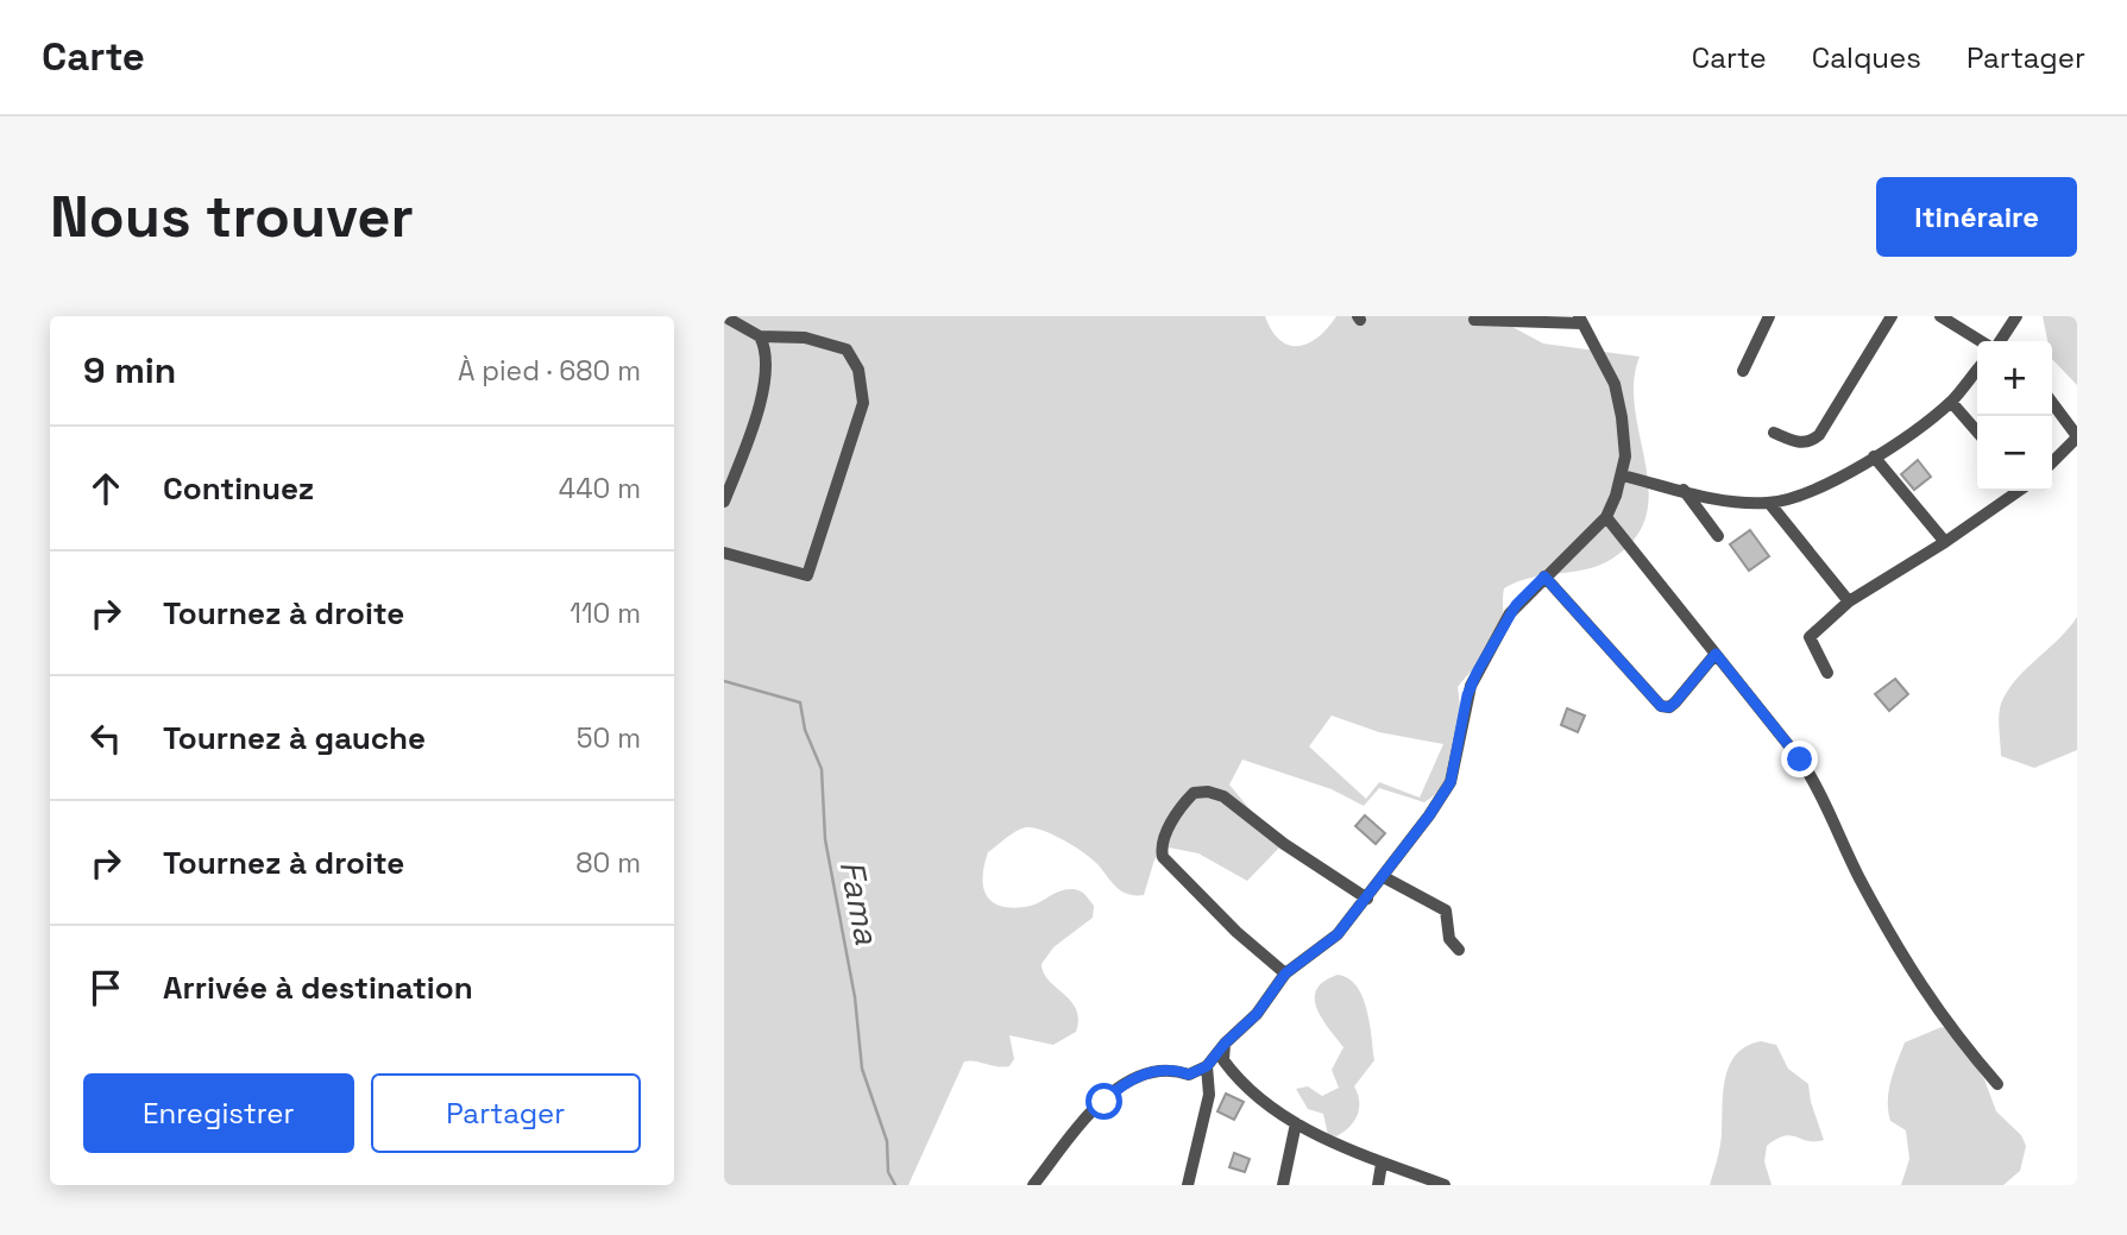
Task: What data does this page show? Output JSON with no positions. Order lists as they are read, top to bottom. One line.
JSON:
{"water":["Fama"],"page":{"header":"Carte","nav":["Carte","Calques","Partager"],"buttons":["Itinéraire",["Enregistrer","Partager"]],"title":"Nous trouver","heading":["9 min","À pied · 680 m"],"map_buttons":["+","−"],"list":[["Continuez","440 m"],["Tournez à droite","110 m"],["Tournez à gauche","50 m"],["Tournez à droite","80 m"],"Arrivée à destination"]}}
